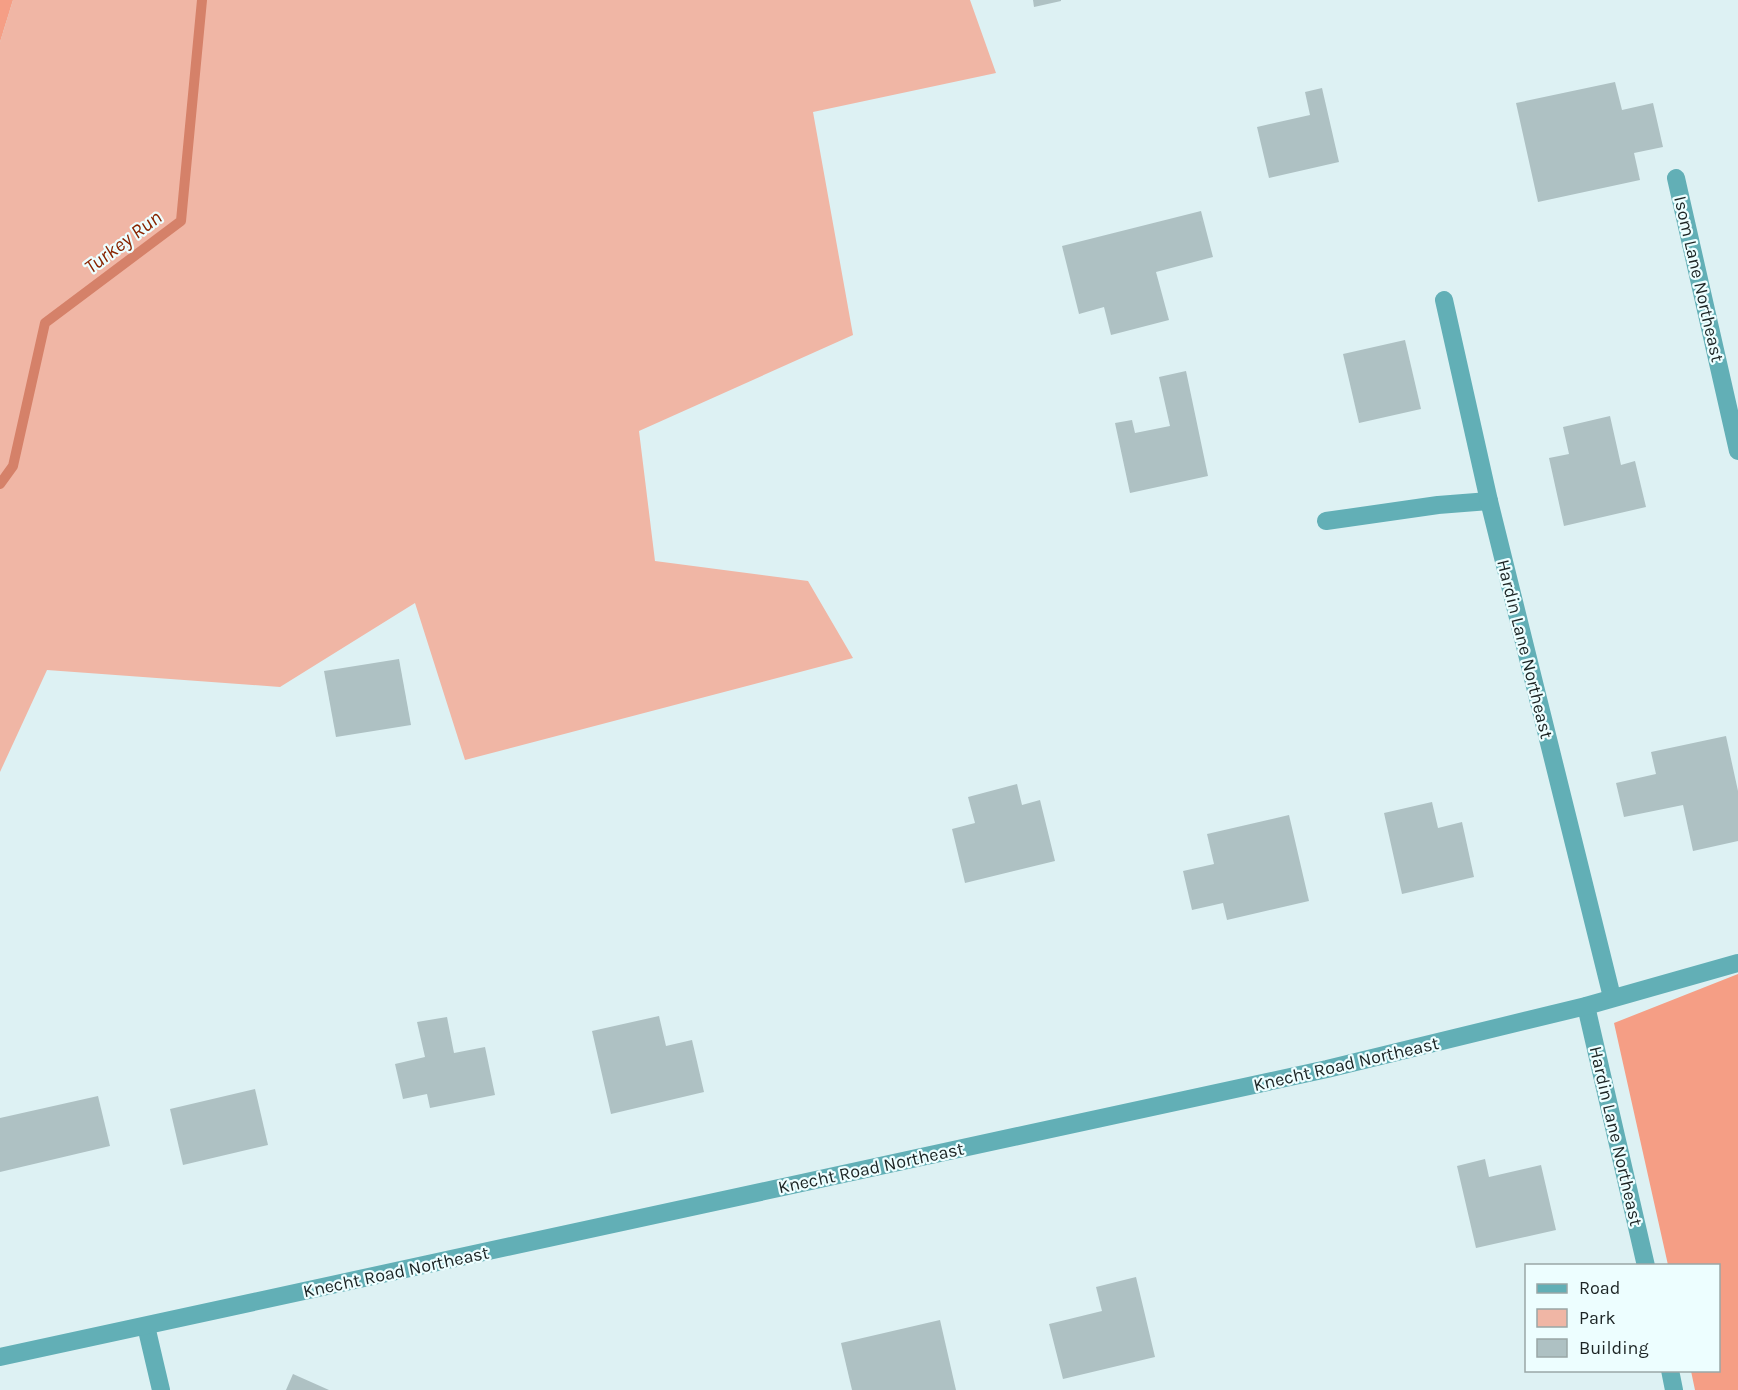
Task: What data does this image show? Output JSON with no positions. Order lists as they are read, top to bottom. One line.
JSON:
{"streets":{"street":["Isom Lane Northeast","Hardin Lane Northeast","Knecht Road Northeast"]},"crossings":[["Hardin Lane Northeast","Knecht Road Northeast"]],"water":["Turkey Run"],"legend":["Road","Park","Building"]}
